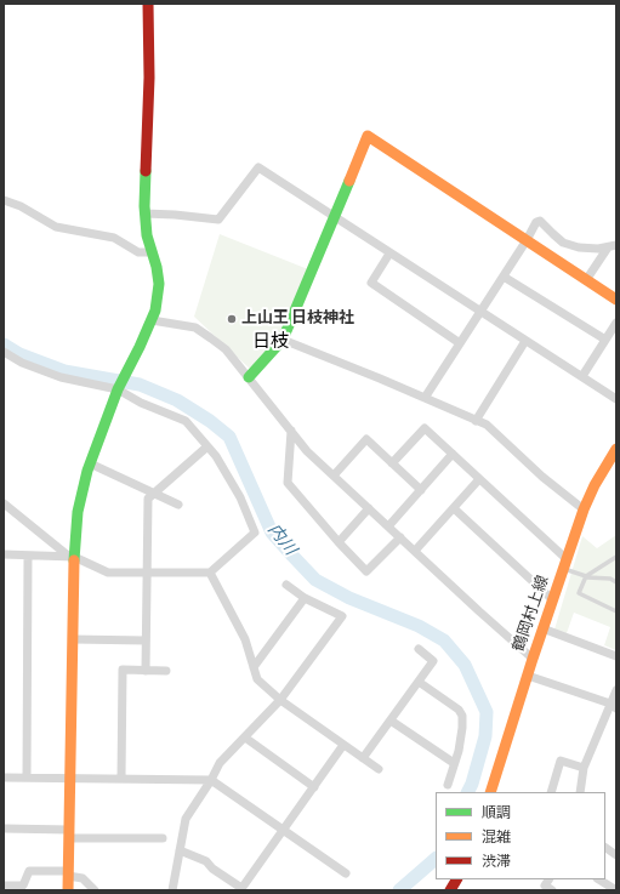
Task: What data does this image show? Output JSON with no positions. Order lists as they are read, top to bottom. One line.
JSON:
{"streets":{"street":["鶴岡村上線"]},"districts":["日枝"],"water":["内川"],"places":["上山王 日枝神社"],"legend":["順調","混雑","渋滞"]}
